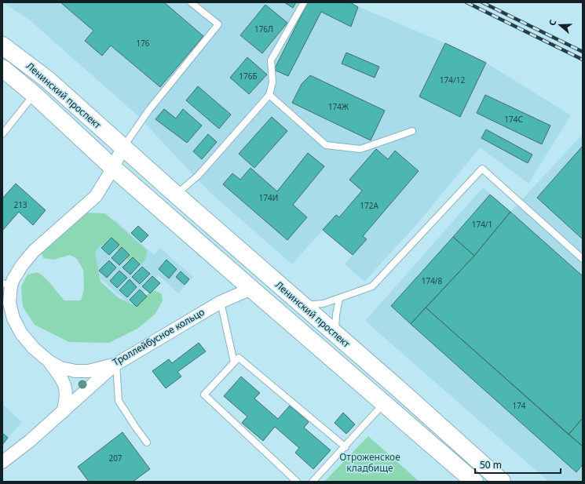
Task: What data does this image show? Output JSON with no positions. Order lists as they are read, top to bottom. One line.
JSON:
{"streets":{"main road":["Ленинский проспект"],"street":["Троллейбусное кольцо"]},"crossings":[["Ленинский проспект","Троллейбусное кольцо"]],"parks":["Отроженское кладбище"],"house_numbers":["176Л","176","176Б","174/12","174Ж","174С","174И","213","172А","174/1","174/8","174","207"],"scale_bar":"50 m","north":"left"}
